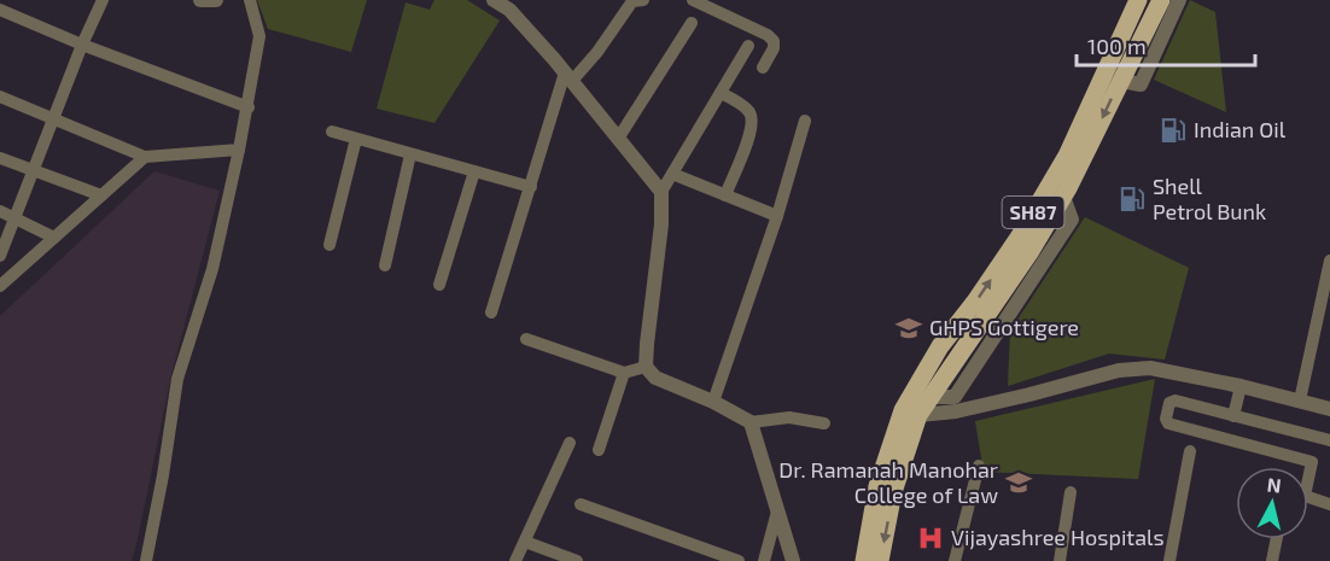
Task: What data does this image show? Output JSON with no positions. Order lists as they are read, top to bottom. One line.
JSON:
{"streets":{"main road":["SH87"]},"places":{"fuel station":["Indian Oil","Shell Petrol Bunk"],"school or university":["GHPS Gottigere","Dr. Ramanah Manohar College of Law"],"hospital":["Vijayashree Hospitals"]},"scale_bar":"100 m","north":"top"}
